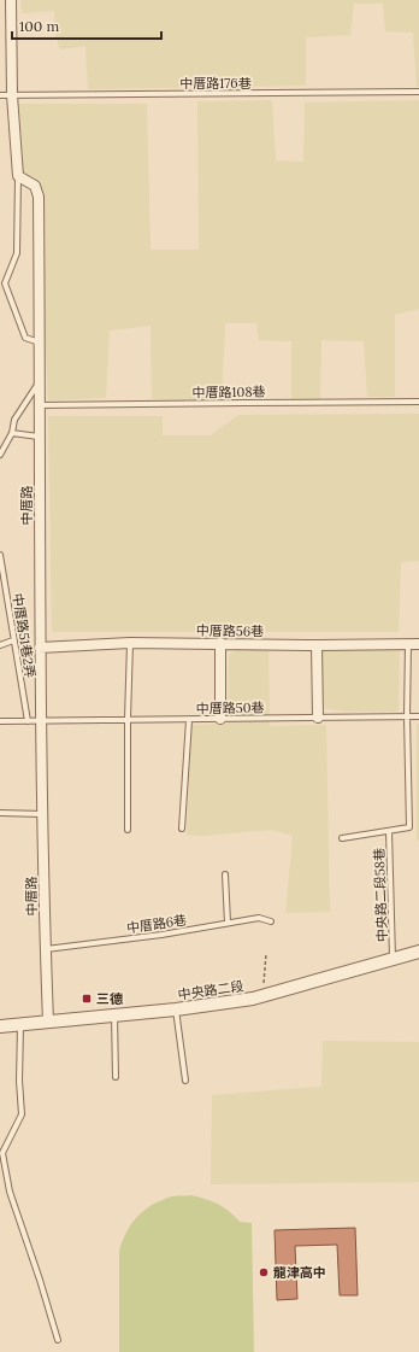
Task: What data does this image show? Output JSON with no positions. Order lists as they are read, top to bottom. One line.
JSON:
{"streets":{"street":["中厝路","中厝路56巷","中央路二段"],"lane":["中厝路176巷","中厝路108巷","中厝路51巷2弄","中厝路50巷","中央路二段58巷","中厝路6巷"]},"crossings":[["中厝路108巷","中厝路"],["中厝路","中厝路56巷"],["中厝路","中厝路50巷"],["中厝路","中厝路6巷"],["中厝路","中央路二段"],["中厝路51巷2弄","中厝路50巷"],["中央路二段58巷","中央路二段"]],"places":{"transit":["三德"],"other":["龍津高中"]},"scale_bar":"100 m"}
